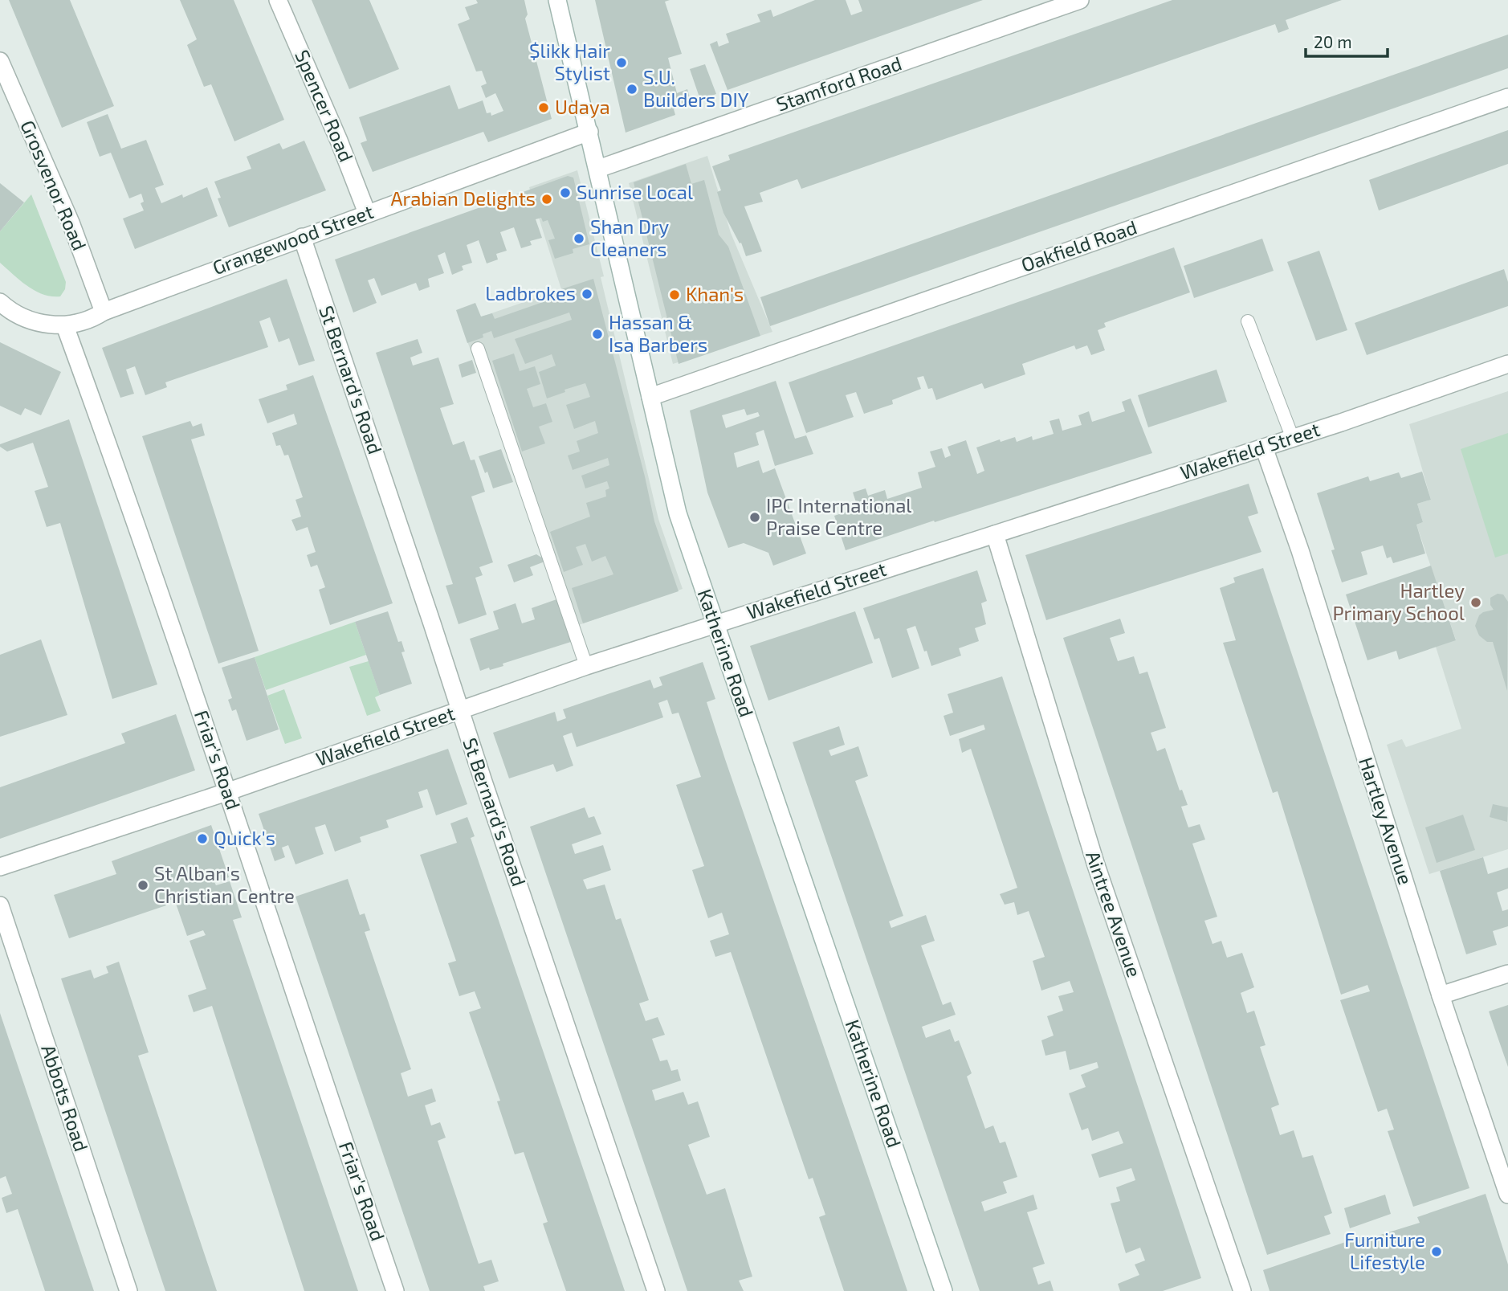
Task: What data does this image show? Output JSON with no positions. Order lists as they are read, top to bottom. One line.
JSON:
{"streets":{"street":["Stamford Road","Spencer Road","Grosvenor Road","Grangewood Street","Oakfield Road","St Bernard's Road","Wakefield Street","Katherine Road","Friar's Road","Hartley Avenue","Aintree Avenue","Abbots Road"]},"crossings":[["Stamford Road","Katherine Road"],["Spencer Road","Grangewood Street"],["Grosvenor Road","Grangewood Street"],["Grangewood Street","St Bernard's Road"],["Grangewood Street","Katherine Road"],["Grangewood Street","Friar's Road"],["Oakfield Road","Katherine Road"],["St Bernard's Road","Wakefield Street"],["Wakefield Street","Katherine Road"],["Wakefield Street","Friar's Road"],["Wakefield Street","Hartley Avenue"],["Wakefield Street","Aintree Avenue"]],"places":["$likk Hair Stylist","S.U. Builders DIY","Udaya","Sunrise Local","Arabian Delights","Shan Dry Cleaners","Ladbrokes","Khan's","Hassan & Isa Barbers","IPC International Praise Centre","Hartley Primary School","Quick's","St Alban's Christian Centre","Furniture Lifestyle"],"scale_bar":"20 m"}
